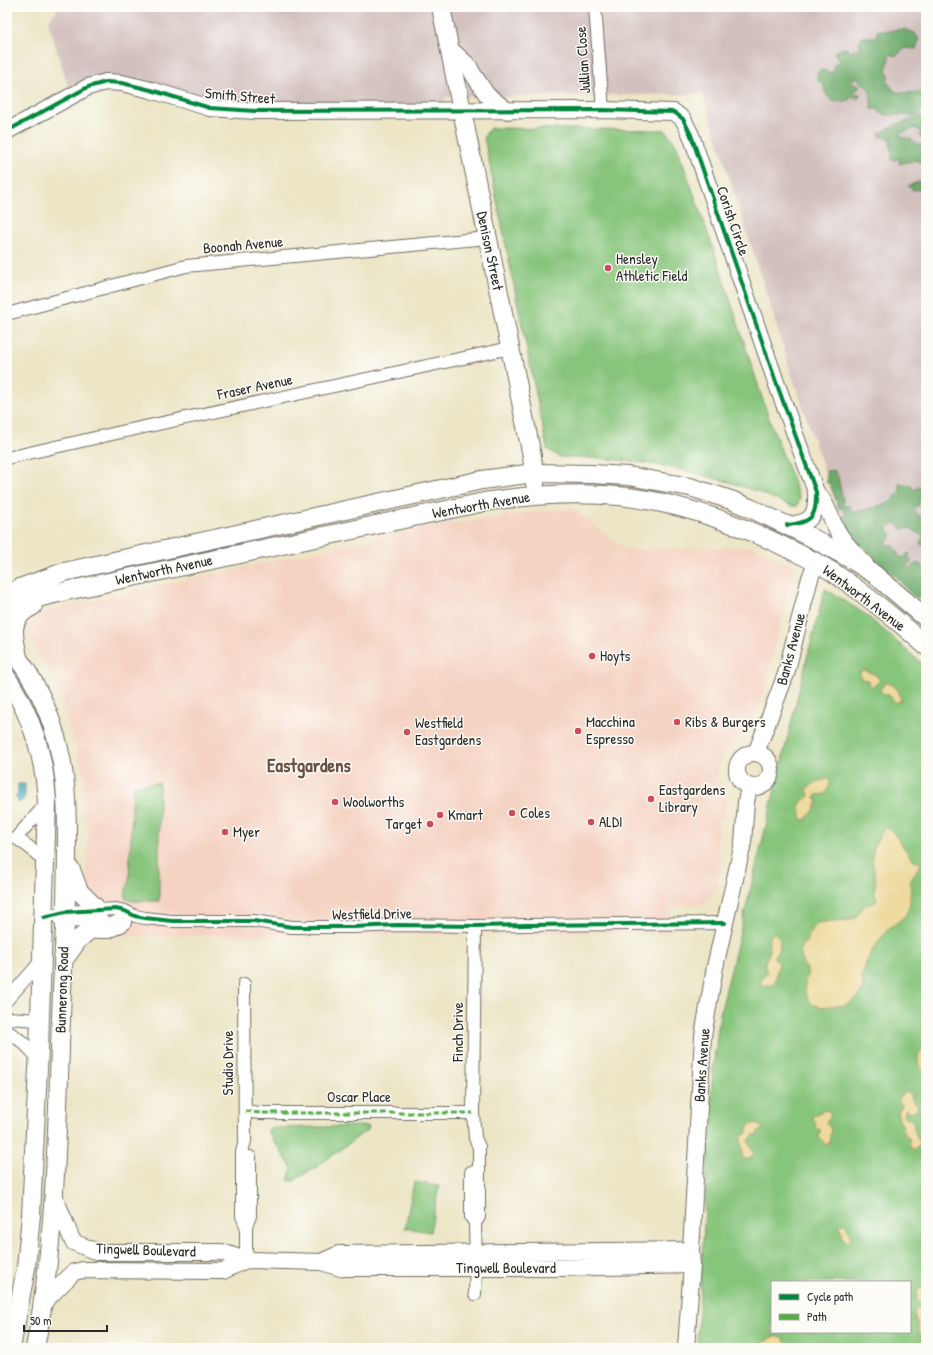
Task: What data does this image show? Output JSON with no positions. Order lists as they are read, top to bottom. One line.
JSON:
{"streets":{"main road":["Denison Street","Wentworth Avenue","Banks Avenue","Bunnerong Road"],"street":["Jullian Close","Smith Street","Corish Circle","Boonah Avenue","Fraser Avenue","Westfield Drive","Finch Drive","Studio Drive","Oscar Place","Tingwell Boulevard"]},"crossings":[["Jullian Close","Corish Circle"],["Smith Street","Corish Circle"],["Smith Street","Denison Street"],["Corish Circle","Denison Street"],["Corish Circle","Wentworth Avenue"],["Boonah Avenue","Denison Street"],["Denison Street","Fraser Avenue"],["Denison Street","Wentworth Avenue"],["Wentworth Avenue","Banks Avenue"],["Wentworth Avenue","Bunnerong Road"],["Banks Avenue","Westfield Drive"],["Banks Avenue","Tingwell Boulevard"],["Westfield Drive","Bunnerong Road"],["Westfield Drive","Finch Drive"],["Bunnerong Road","Tingwell Boulevard"],["Finch Drive","Oscar Place"],["Finch Drive","Tingwell Boulevard"],["Studio Drive","Oscar Place"],["Studio Drive","Tingwell Boulevard"]],"districts":["Eastgardens"],"places":["Hensley Athletic Field","Hoyts","Ribs & Burgers","Macchina Espresso","Westfield Eastgardens","Eastgardens Library","Woolworths","Coles","Kmart","ALDI","Target","Myer"],"legend":["Cycle path","Path"],"scale_bar":"50 m"}
